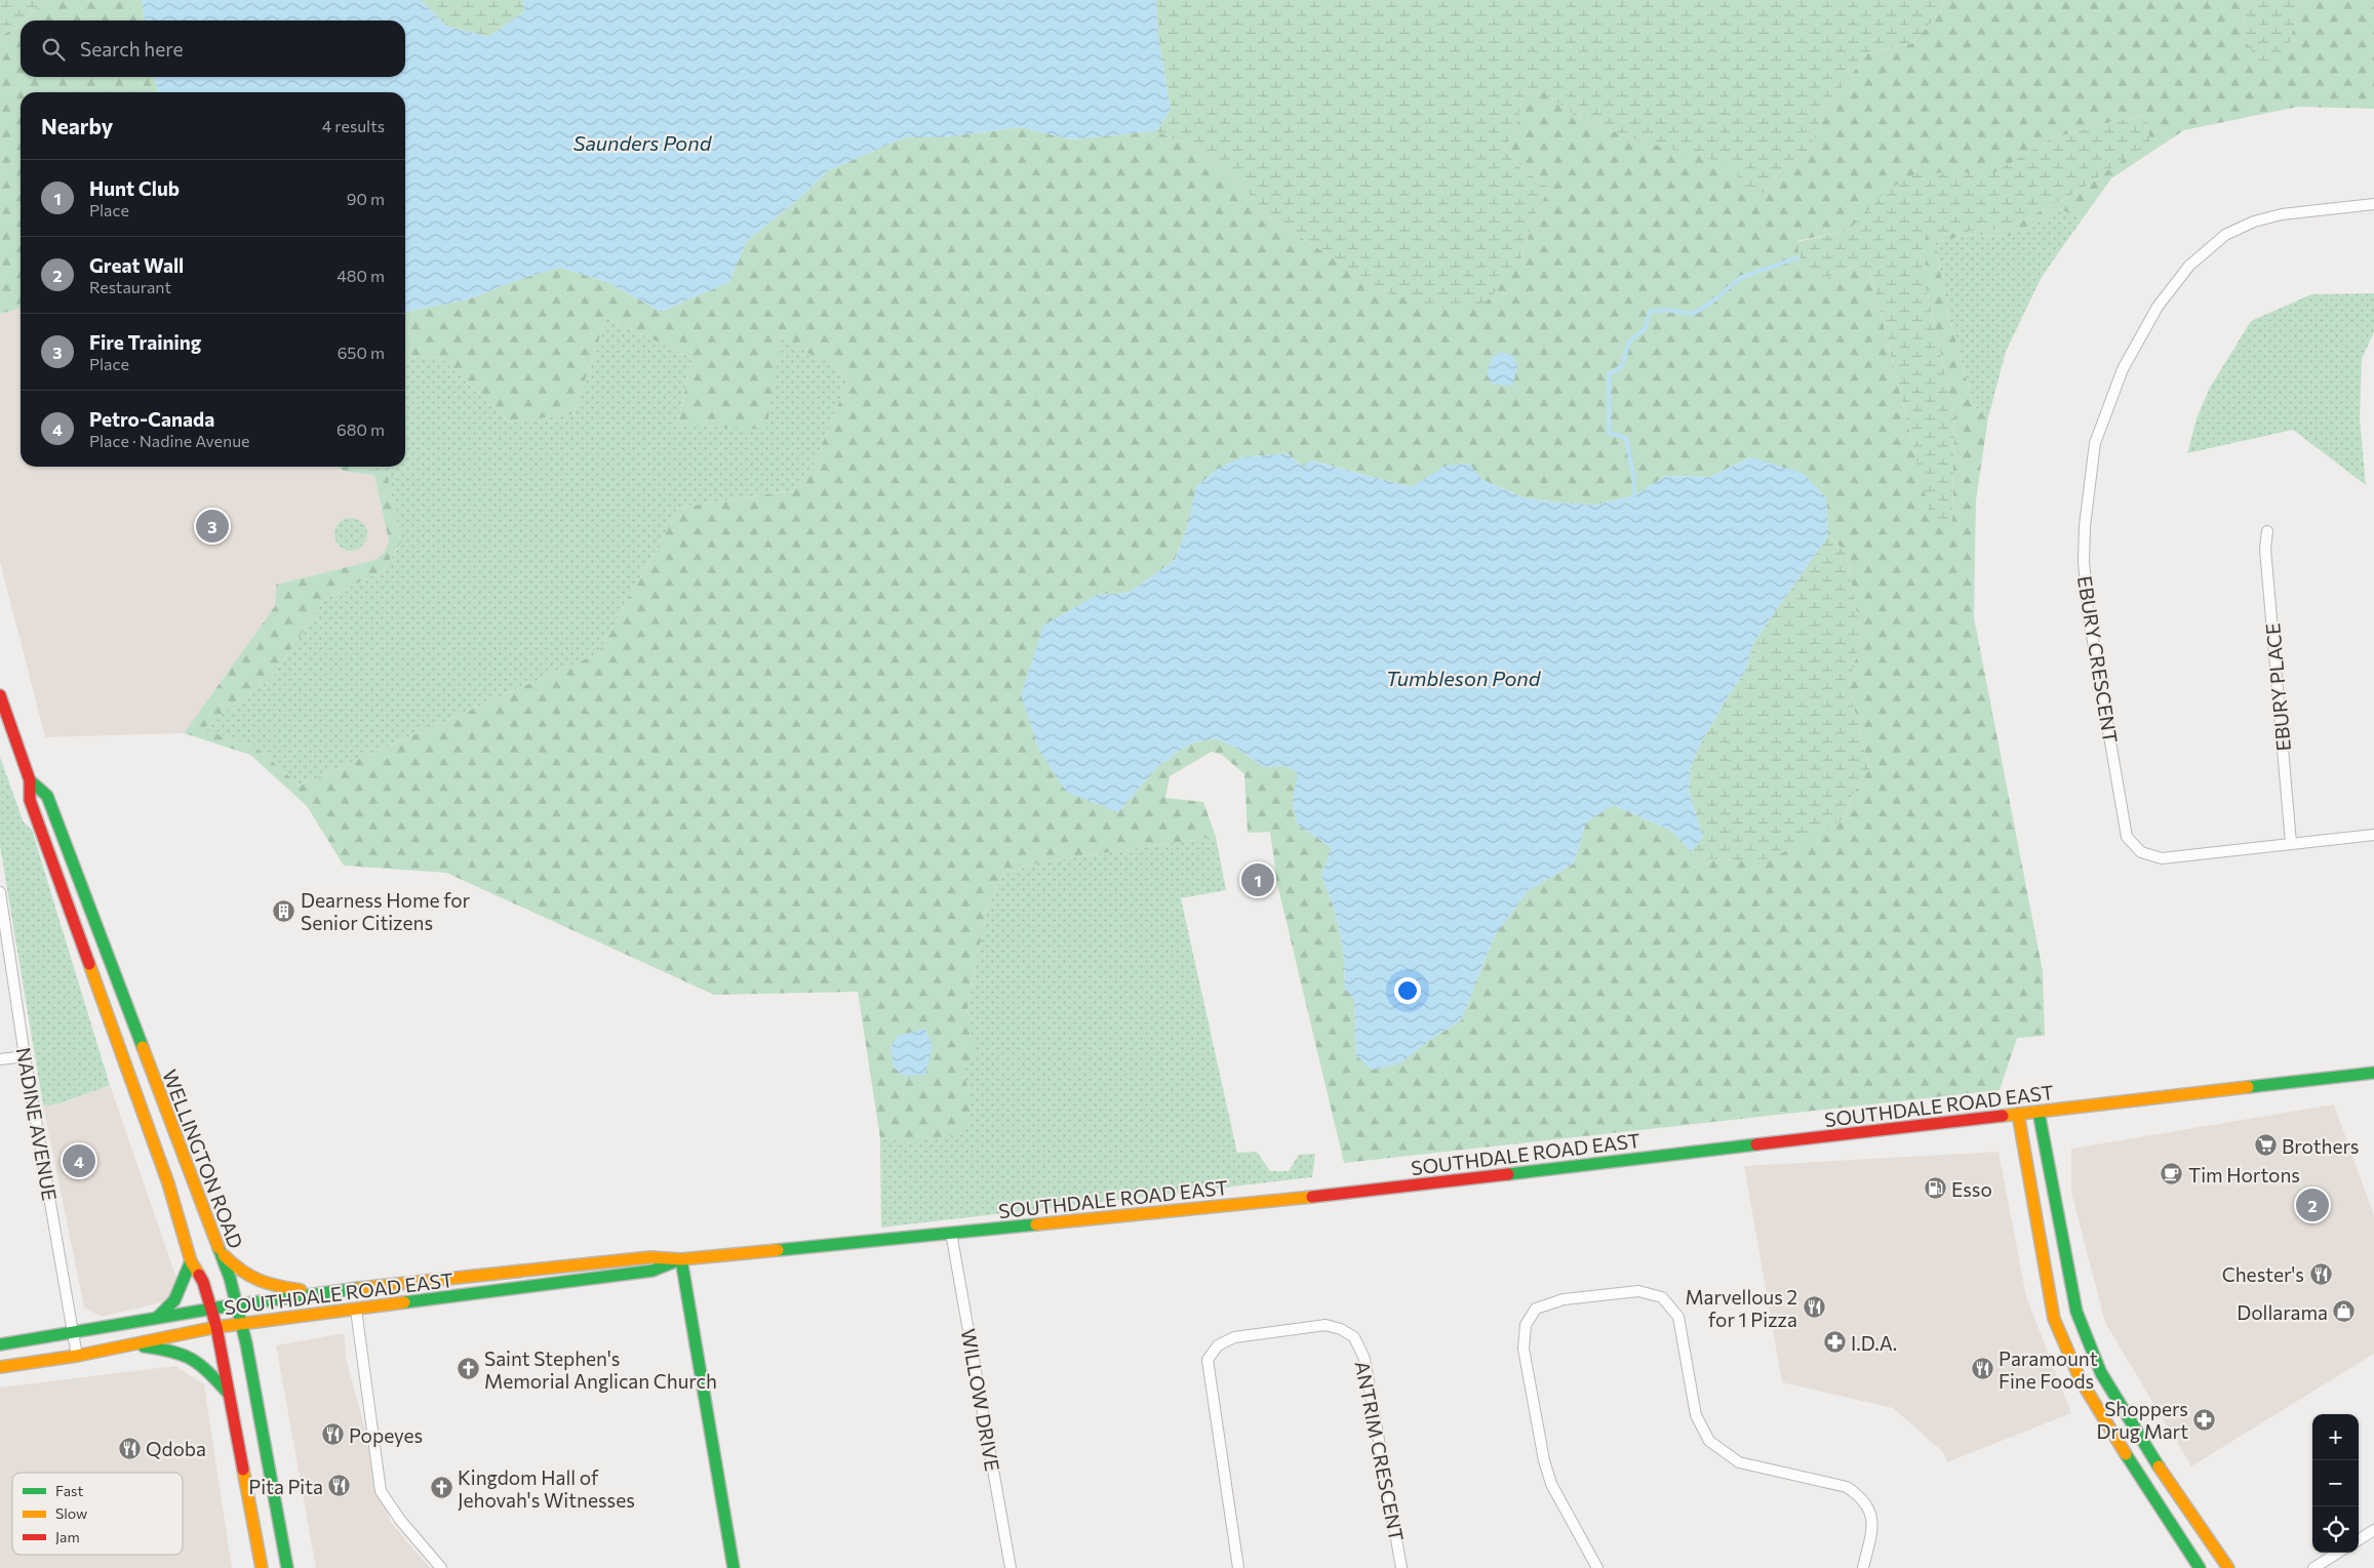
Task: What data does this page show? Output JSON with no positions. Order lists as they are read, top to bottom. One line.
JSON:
{"streets":{"main road":["SOUTHDALE ROAD EAST","WELLINGTON ROAD"],"street":["EBURY CRESCENT","EBURY PLACE","NADINE AVENUE","WILLOW DRIVE","ANTRIM CRESCENT"]},"crossings":[["EBURY CRESCENT","EBURY PLACE"],["SOUTHDALE ROAD EAST","NADINE AVENUE"],["SOUTHDALE ROAD EAST","WELLINGTON ROAD"],["SOUTHDALE ROAD EAST","WILLOW DRIVE"]],"water":["Saunders Pond","Tumbleson Pond"],"places":{"building":["Dearness Home for Senior Citizens"],"supermarket":["Brothers"],"cafe":["Tim Hortons"],"fuel station":["Esso"],"restaurant":["Chester's","Marvellous 2 for 1 Pizza","Paramount Fine Foods","Popeyes","Qdoba","Pita Pita"],"shop":["Dollarama"],"pharmacy":["I.D.A.","Shoppers Drug Mart"],"church":["Saint Stephen's Memorial Anglican Church","Kingdom Hall of Jehovah's Witnesses"]},"legend":["Fast","Slow","Jam"],"page":{"search":"Search here","heading":["Nearby","4 results"],"list":[{"mark":"1","name":"Hunt Club","note":"Place","value":"90 m"},{"mark":"2","name":"Great Wall","note":"Restaurant","value":"480 m"},{"mark":"3","name":"Fire Training","note":"Place","value":"650 m"},{"mark":"4","name":"Petro-Canada","note":"Place · Nadine Avenue","value":"680 m"}],"pins":["3","1","4","2"],"map_buttons":["+","−"]}}
